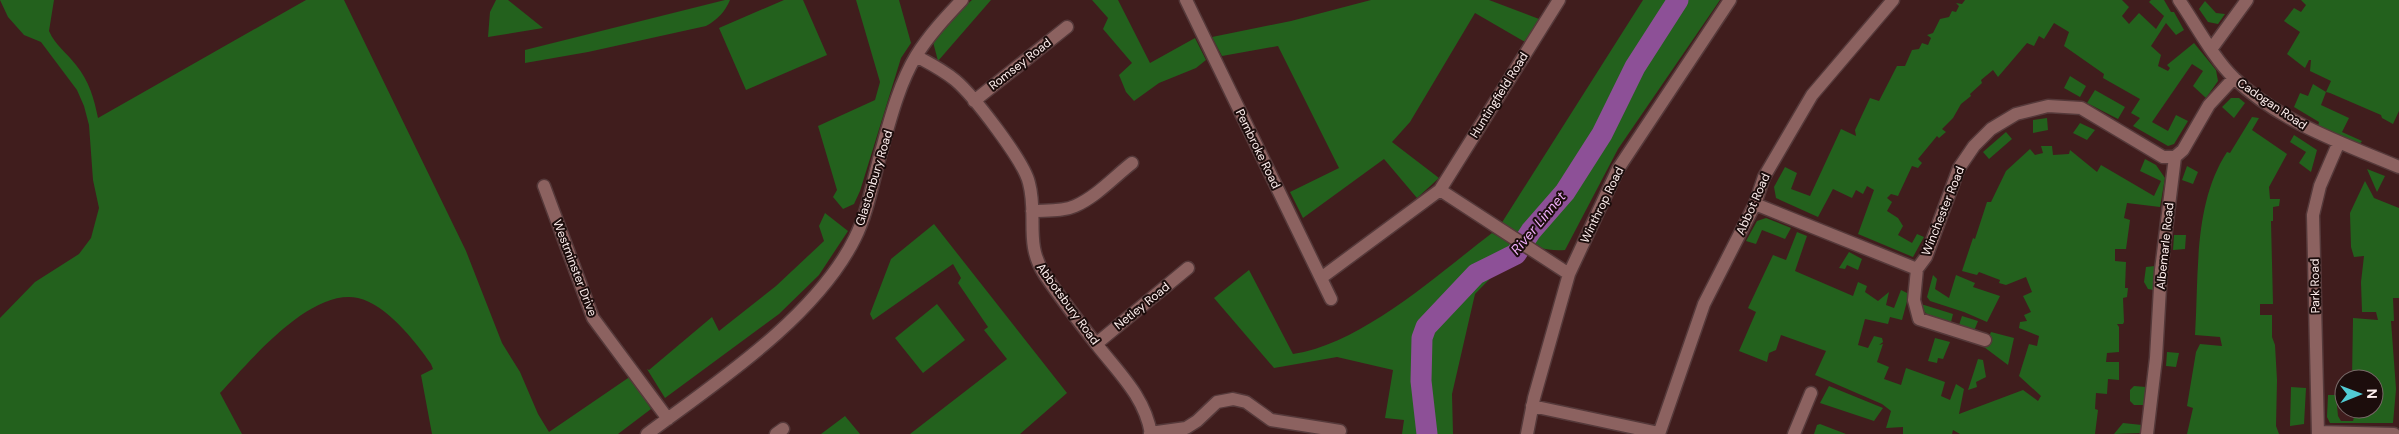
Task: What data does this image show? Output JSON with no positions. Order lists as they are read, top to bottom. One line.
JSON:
{"streets":{"street":["Romsey Road","Huntingfield Road","Cadogan Road","Pembroke Road","Glastonbury Road","Abbot Road","Winthrop Road","Winchester Road","Albemarle Road","Westminster Drive","Park Road","Abbotsbury Road","Netley Road"]},"crossings":[["Romsey Road","Abbotsbury Road"],["Huntingfield Road","Pembroke Road"],["Cadogan Road","Park Road"],["Glastonbury Road","Westminster Drive"],["Glastonbury Road","Abbotsbury Road"],["Abbot Road","Winchester Road"],["Winchester Road","Albemarle Road"],["Abbotsbury Road","Netley Road"]],"water":["River Linnet"],"north":"right"}
